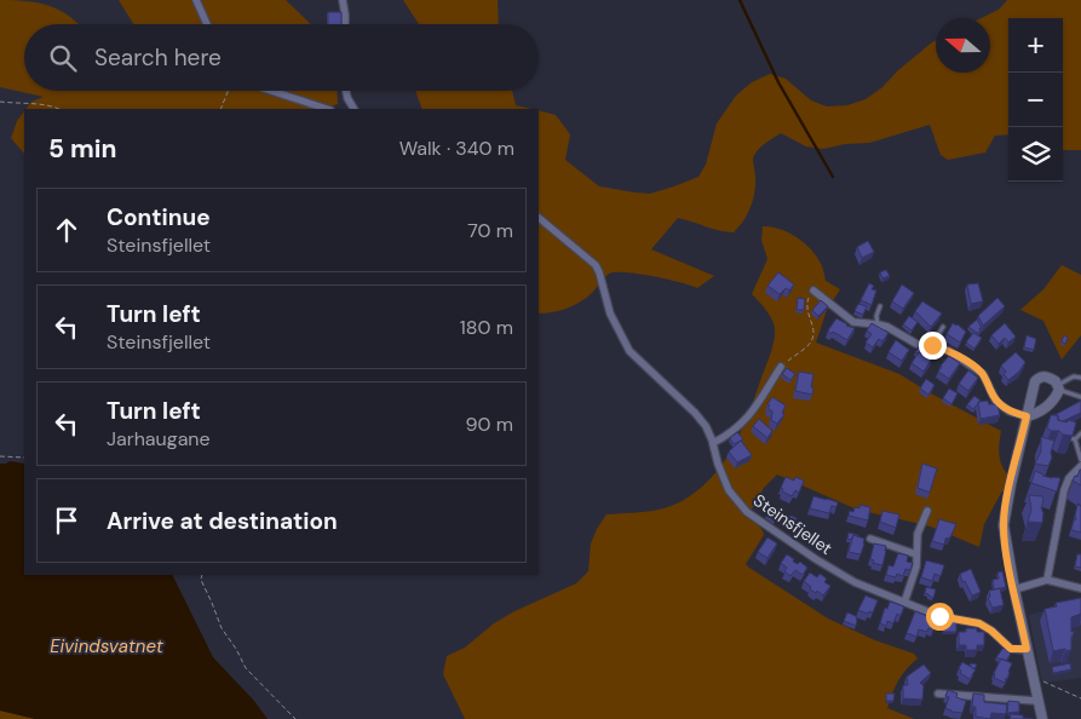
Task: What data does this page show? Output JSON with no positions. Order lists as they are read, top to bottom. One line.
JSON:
{"streets":{"street":["Steinsfjellet"]},"water":["Eivindsvatnet"],"north":"left","page":{"map_buttons":["+","−"],"search":"Search here","heading":["5 min","Walk · 340 m"],"list":[["Continue","Steinsfjellet","70 m"],["Turn left","Steinsfjellet","180 m"],["Turn left","Jarhaugane","90 m"],"Arrive at destination"]}}
